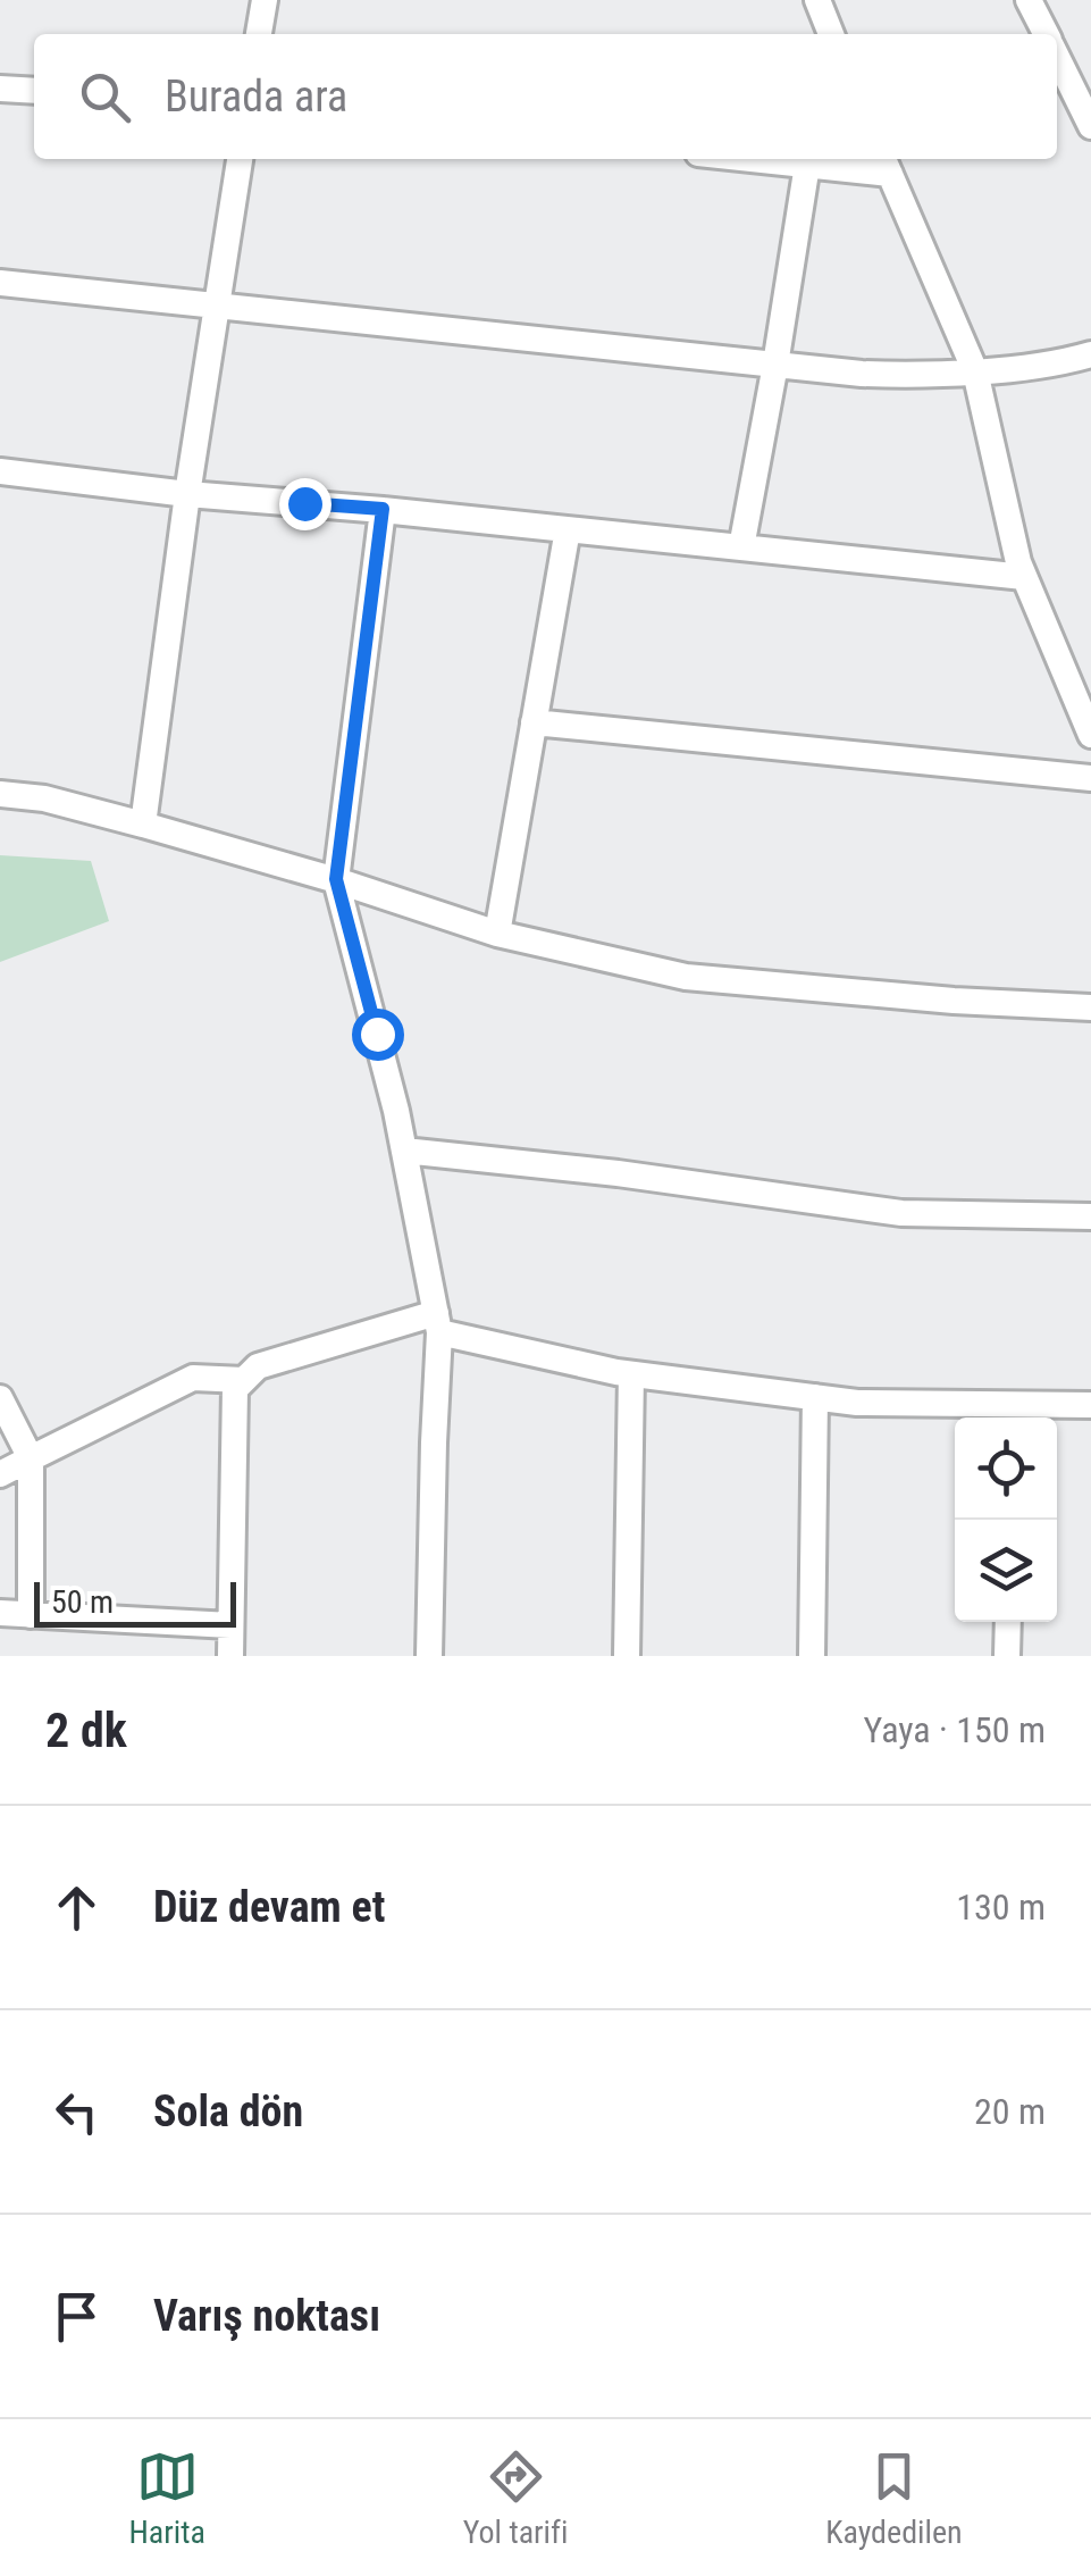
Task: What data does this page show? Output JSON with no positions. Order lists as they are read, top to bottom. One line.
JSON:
{"scale_bar":"50 m","page":{"search":"Burada ara","scale":"50 m","heading":["2 dk","Yaya · 150 m"],"list":[["Düz devam et","130 m"],["Sola dön","20 m"],"Varış noktası"],"nav":["Harita","Yol tarifi","Kaydedilen"]}}
